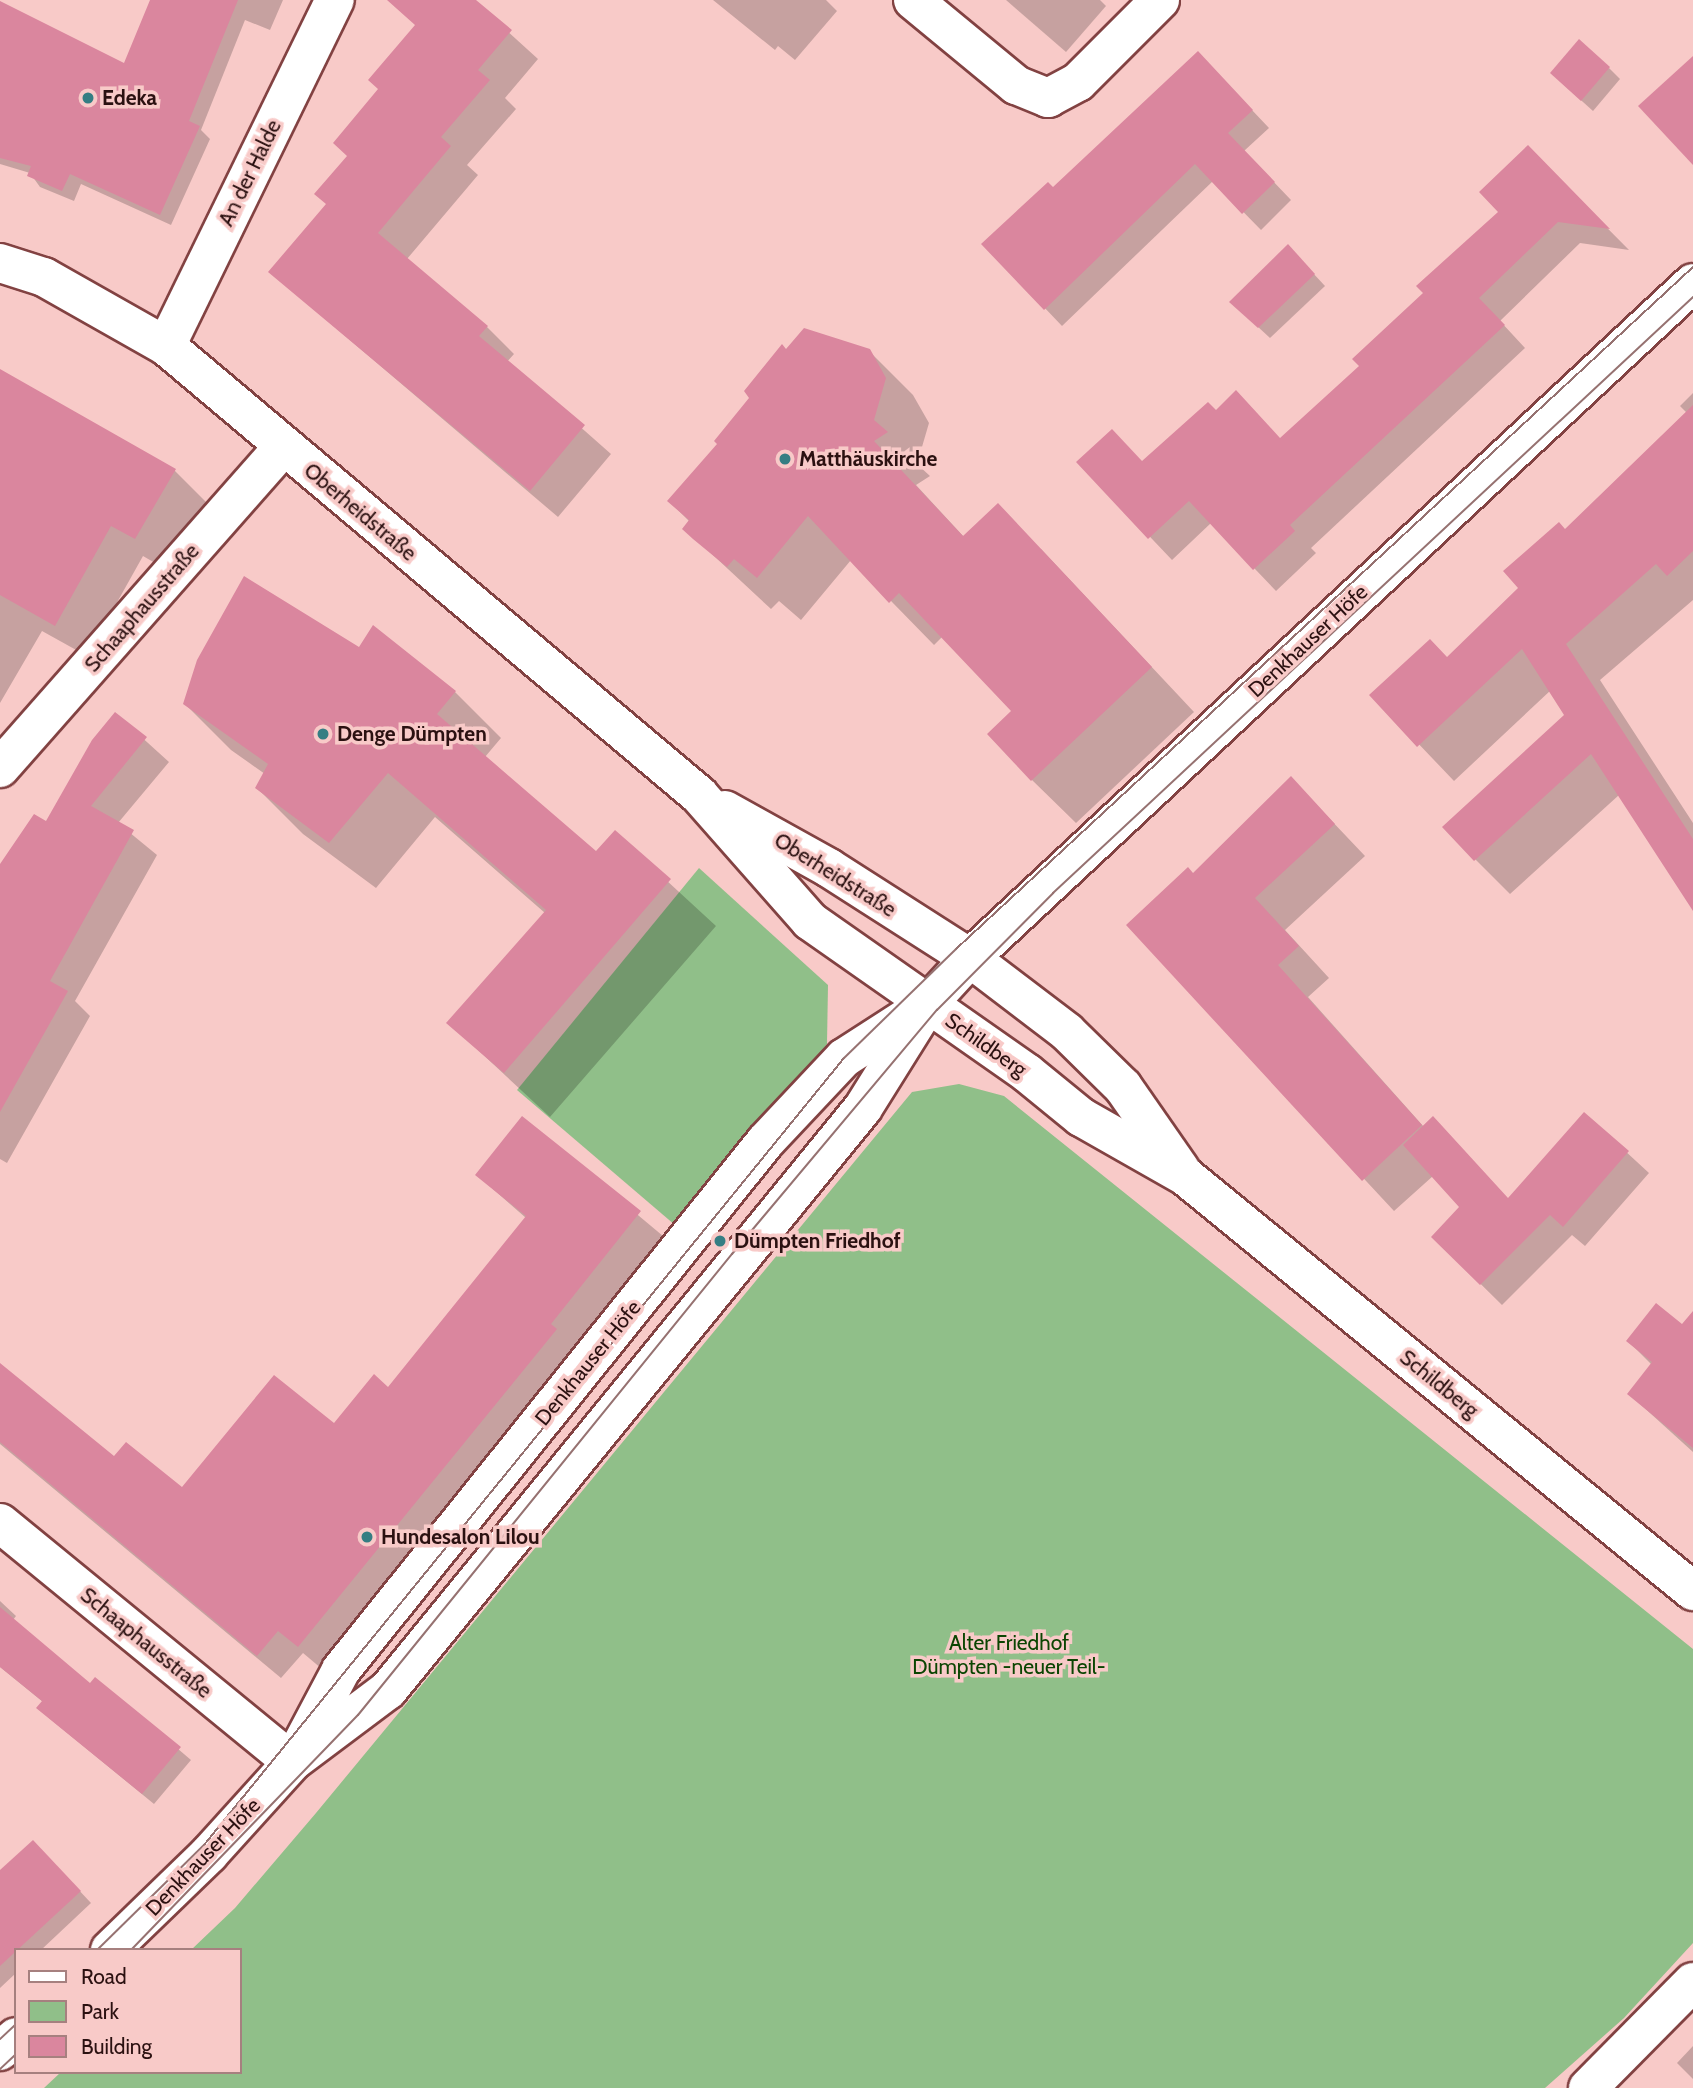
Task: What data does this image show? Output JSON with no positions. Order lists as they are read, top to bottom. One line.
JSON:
{"streets":{"street":["An der Halde","Oberheidstraße","Schaaphausstraße","Denkhauser Höfe","Schildberg"]},"crossings":[["An der Halde","Oberheidstraße"],["Oberheidstraße","Schaaphausstraße"],["Oberheidstraße","Denkhauser Höfe"],["Oberheidstraße","Schildberg"],["Schaaphausstraße","Denkhauser Höfe"],["Denkhauser Höfe","Schildberg"]],"parks":["Alter Friedhof Dümpten -neuer Teil-"],"places":["Edeka","Matthäuskirche","Denge Dümpten","Dümpten Friedhof","Hundesalon Lilou"],"legend":["Road","Park","Building"]}
